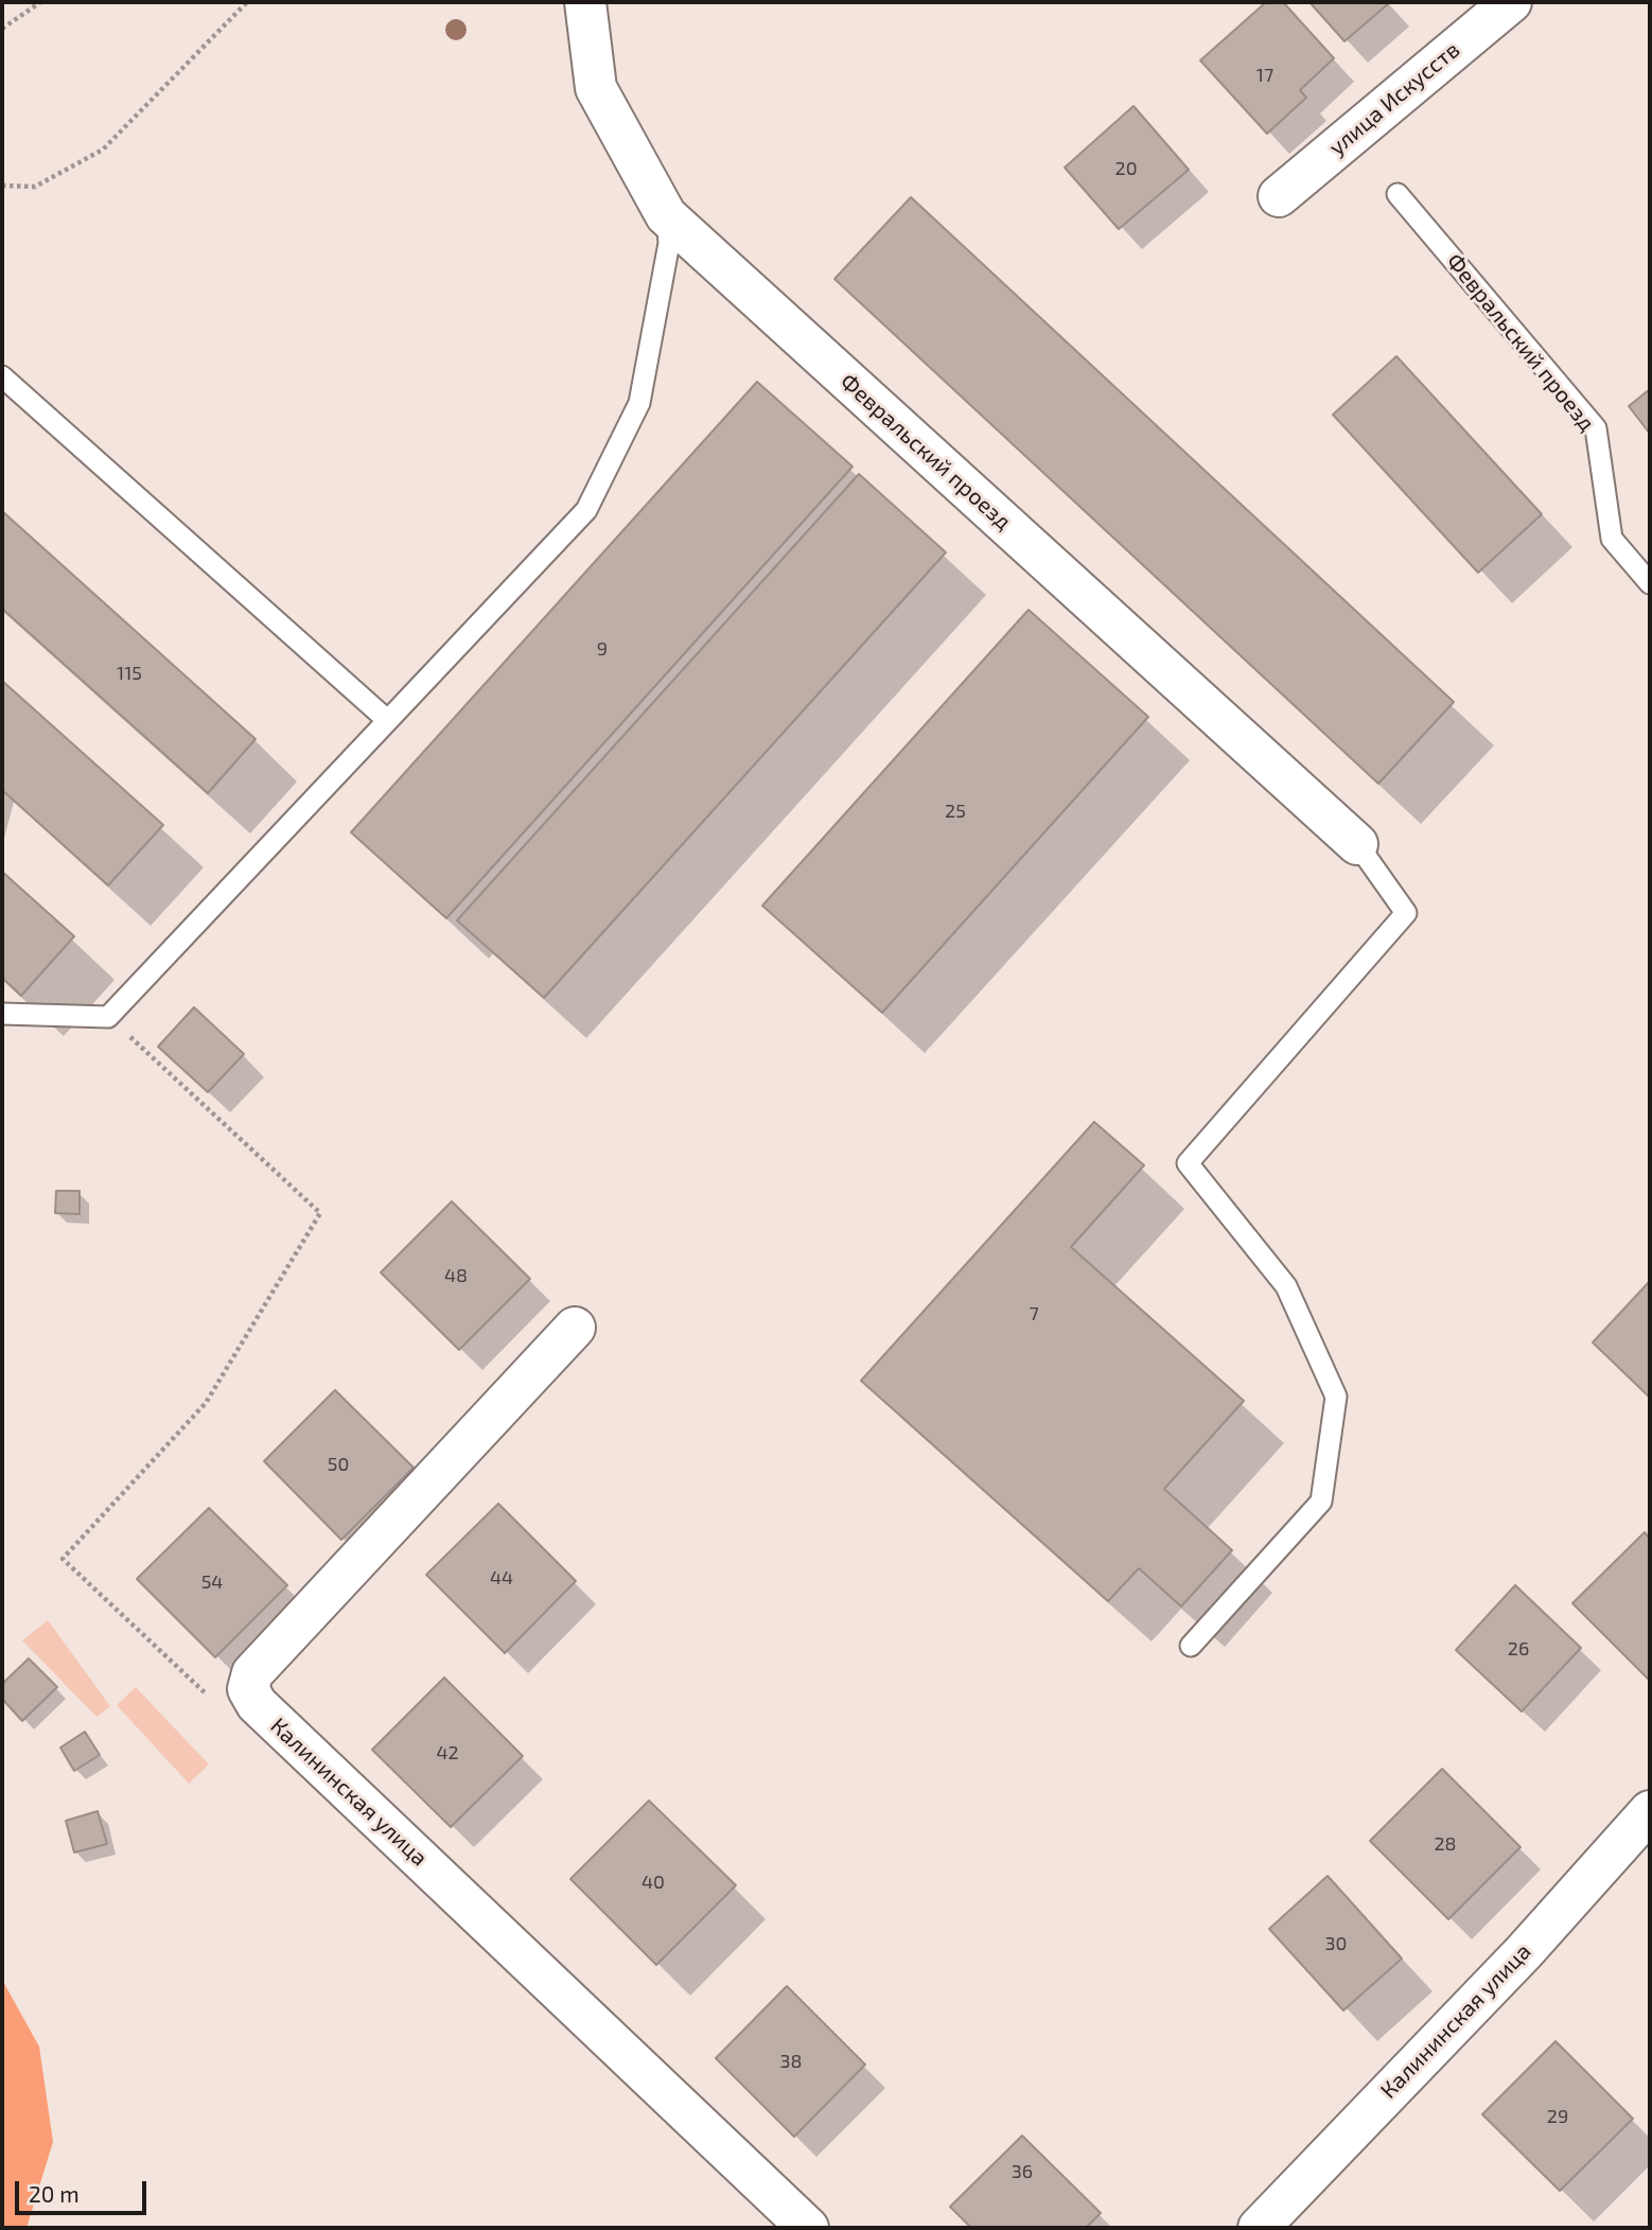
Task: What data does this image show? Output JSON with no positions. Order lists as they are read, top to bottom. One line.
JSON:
{"streets":{"street":["улица Искусств","Февральский проезд","Калининская улица"]},"house_numbers":["17","20","9","115","25","48","7","50","44","54","26","42","28","40","30","38","29","36"],"scale_bar":"20 m"}
